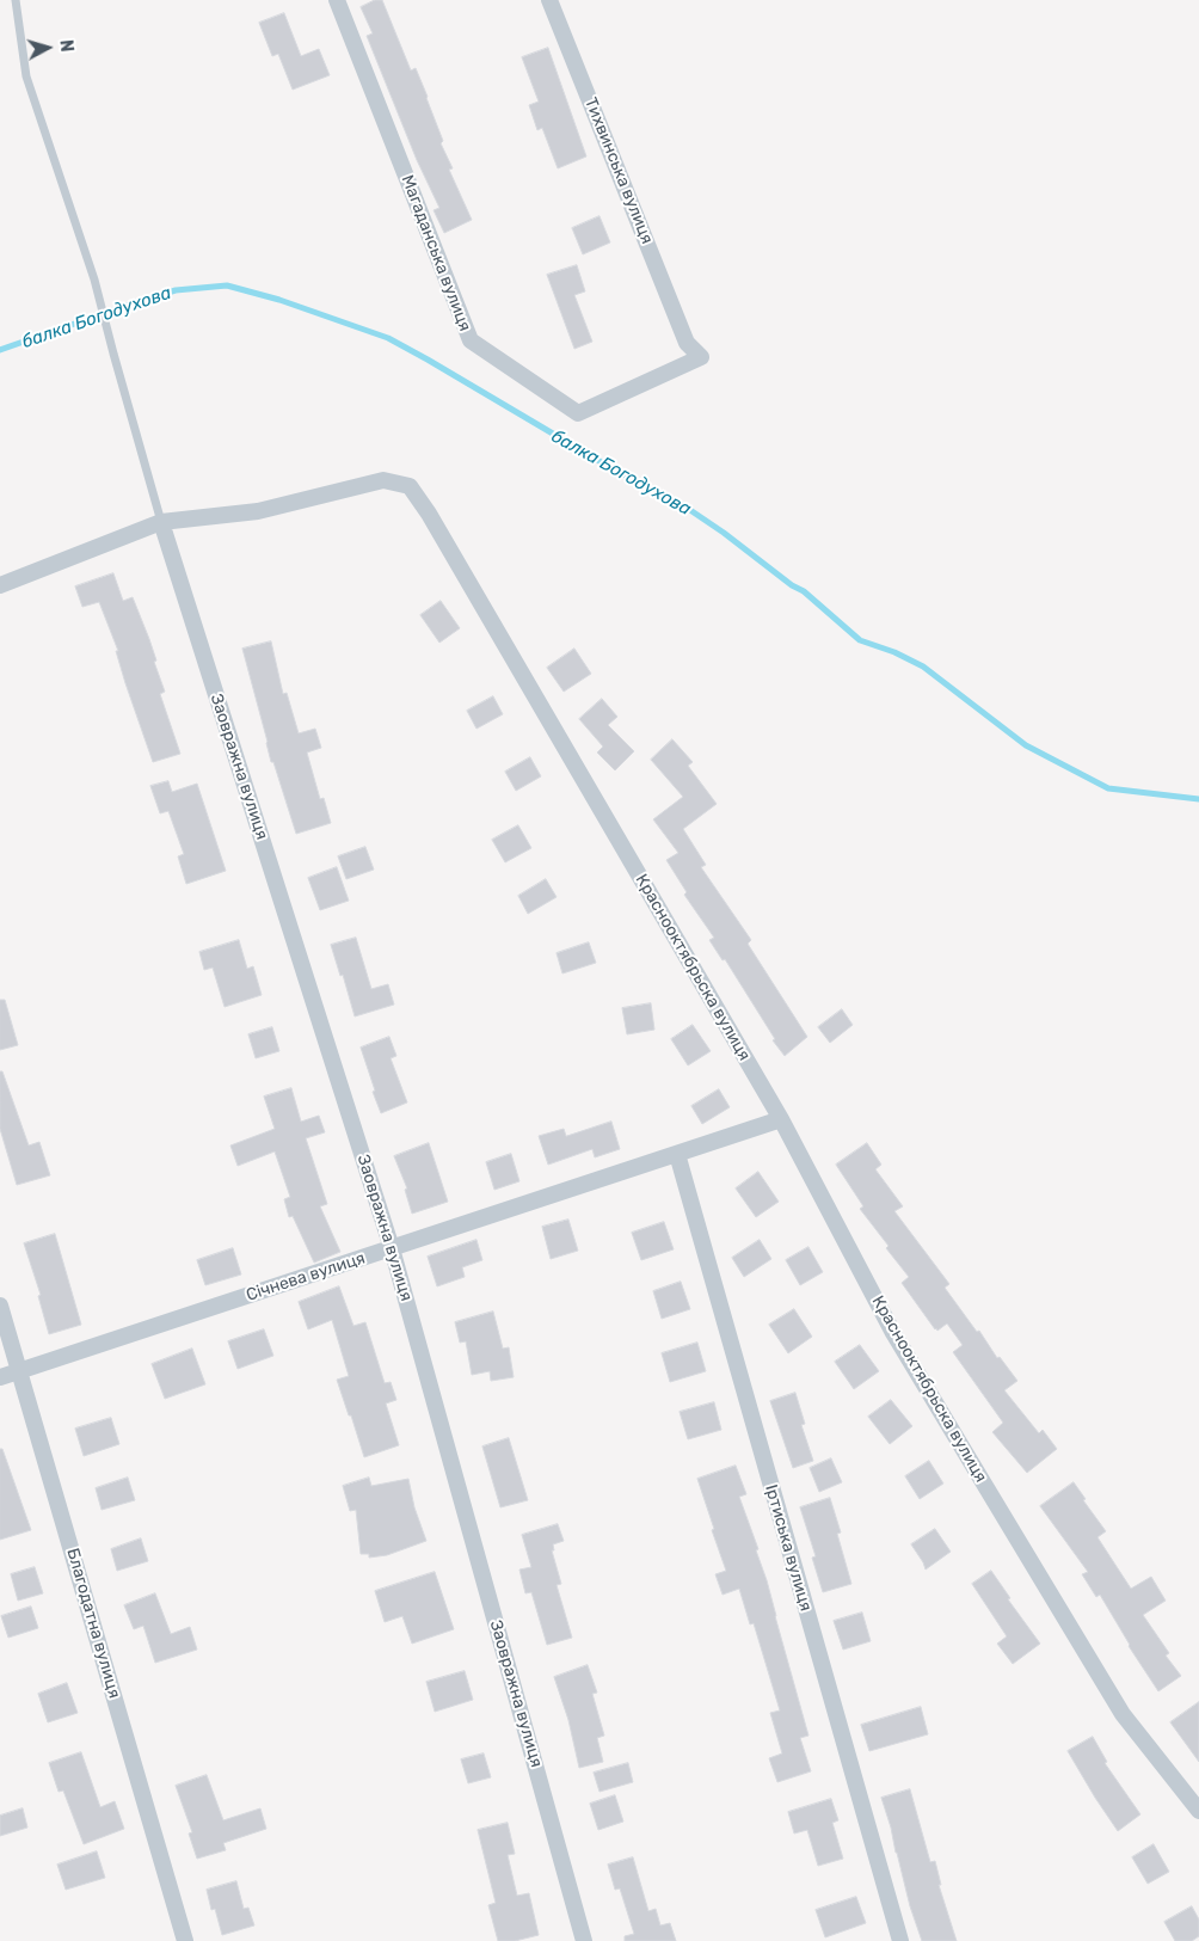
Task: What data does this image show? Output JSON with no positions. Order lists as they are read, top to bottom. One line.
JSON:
{"streets":{"street":["Тихвинська вулиця","Магаданська вулиця","Заовражна вулиця","Краснооктябрьска вулиця","Січнева вулиця","Іртиська вулиця","Благодатна вулиця"]},"crossings":[["Тихвинська вулиця","Магаданська вулиця"],["Заовражна вулиця","Краснооктябрьска вулиця"],["Заовражна вулиця","Січнева вулиця"],["Краснооктябрьска вулиця","Січнева вулиця"],["Січнева вулиця","Іртиська вулиця"],["Січнева вулиця","Благодатна вулиця"]],"water":["балка Богодухова"],"north":"right"}
